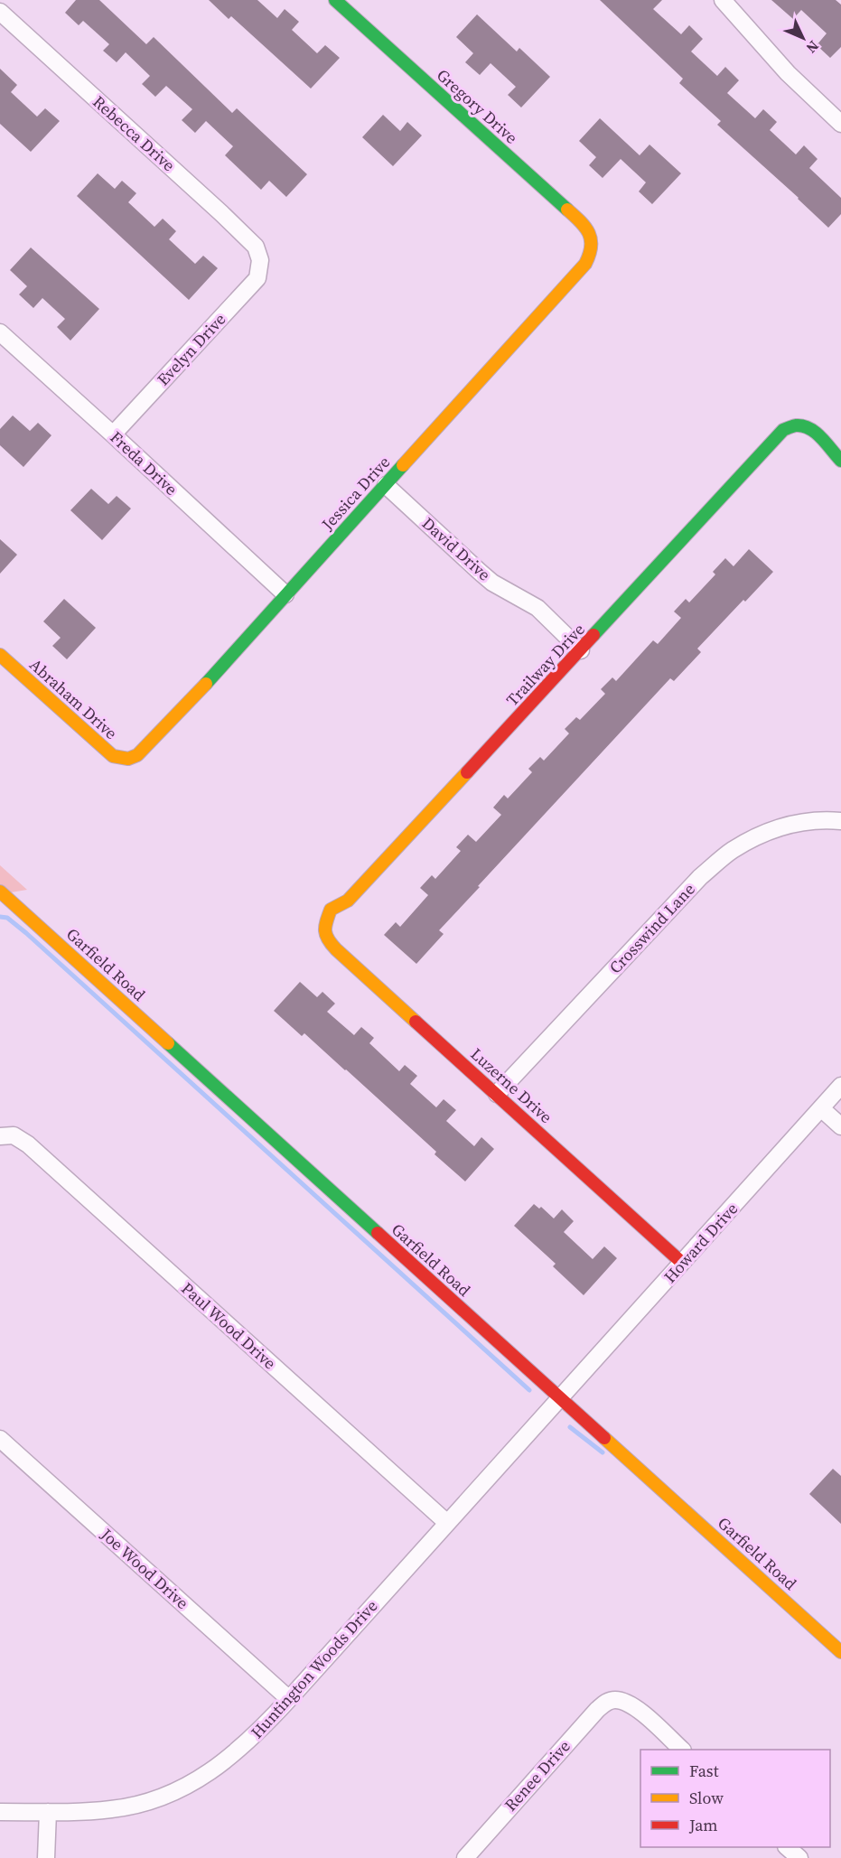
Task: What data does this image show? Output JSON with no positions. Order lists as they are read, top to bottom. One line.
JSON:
{"streets":{"street":["Gregory Drive","Rebecca Drive","Evelyn Drive","Freda Drive","Jessica Drive","David Drive","Trailway Drive","Abraham Drive","Crosswind Lane","Garfield Road","Luzerne Drive","Howard Drive","Paul Wood Drive","Joe Wood Drive","Huntington Woods Drive","Renee Drive"]},"crossings":[["Gregory Drive","Jessica Drive"],["Rebecca Drive","Evelyn Drive"],["Evelyn Drive","Freda Drive"],["Freda Drive","Jessica Drive"],["Jessica Drive","David Drive"],["Jessica Drive","Abraham Drive"],["David Drive","Trailway Drive"],["Trailway Drive","Luzerne Drive"],["Crosswind Lane","Luzerne Drive"],["Garfield Road","Howard Drive"],["Garfield Road","Huntington Woods Drive"],["Luzerne Drive","Howard Drive"],["Howard Drive","Huntington Woods Drive"],["Paul Wood Drive","Huntington Woods Drive"],["Joe Wood Drive","Huntington Woods Drive"]],"legend":["Fast","Slow","Jam"],"north":"bottom right"}
